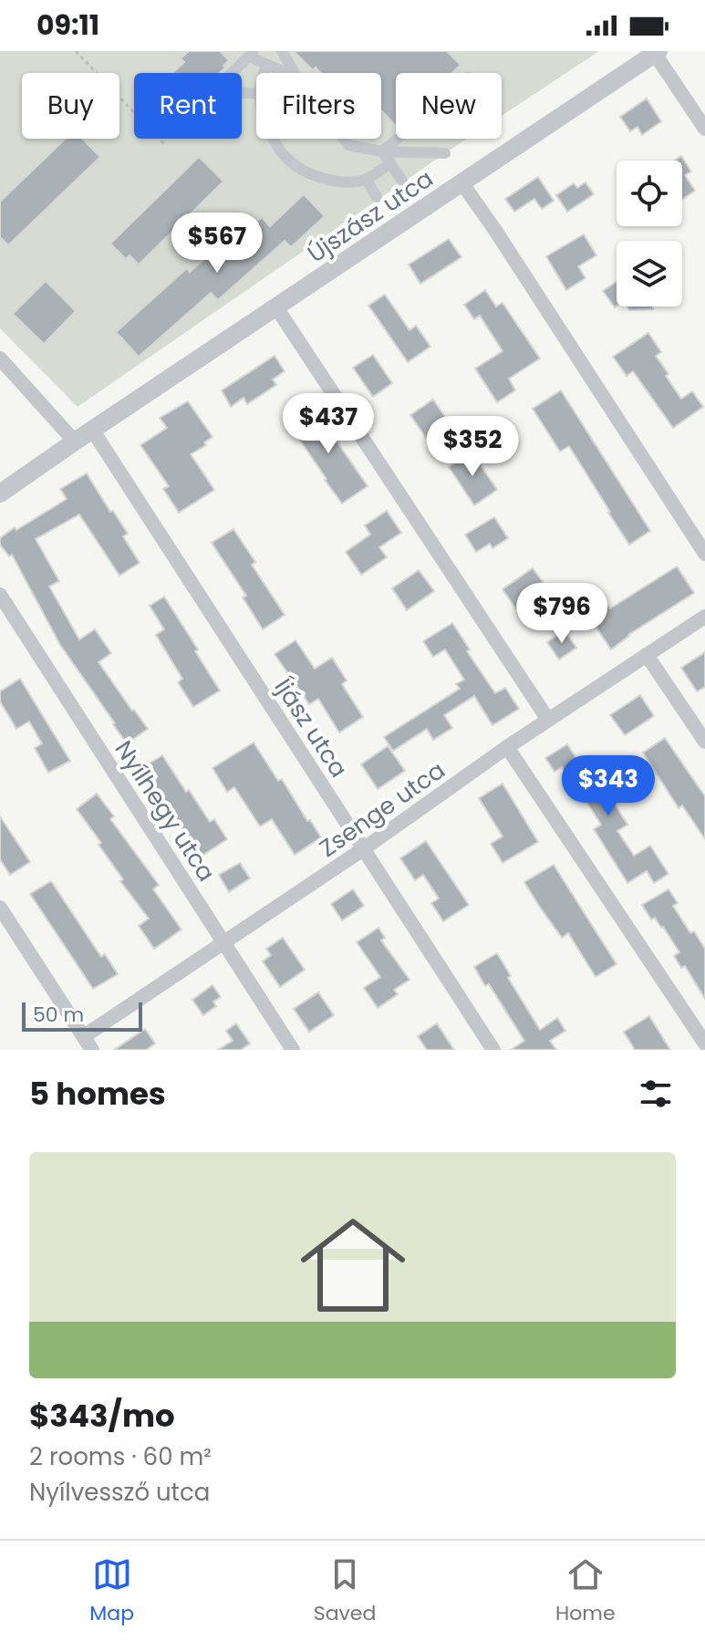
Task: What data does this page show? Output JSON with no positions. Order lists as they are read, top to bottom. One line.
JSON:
{"streets":{"street":["Újszász utca","Íjász utca","Zsenge utca","Nyílhegy utca"]},"crossings":[["Újszász utca","Íjász utca"],["Íjász utca","Zsenge utca"],["Zsenge utca","Nyílhegy utca"]],"scale_bar":"50 m","page":{"status":"09:11","chip":["Buy","Rent","Filters","New"],"price":["$567","$437","$352","$796","$343"],"scale":"50 m","heading":"5 homes","list":[{"name":"$343/mo","note":"2 rooms · 60 m² · Nyílvessző utca"}],"tabs":["Map","Saved","Home"]}}
